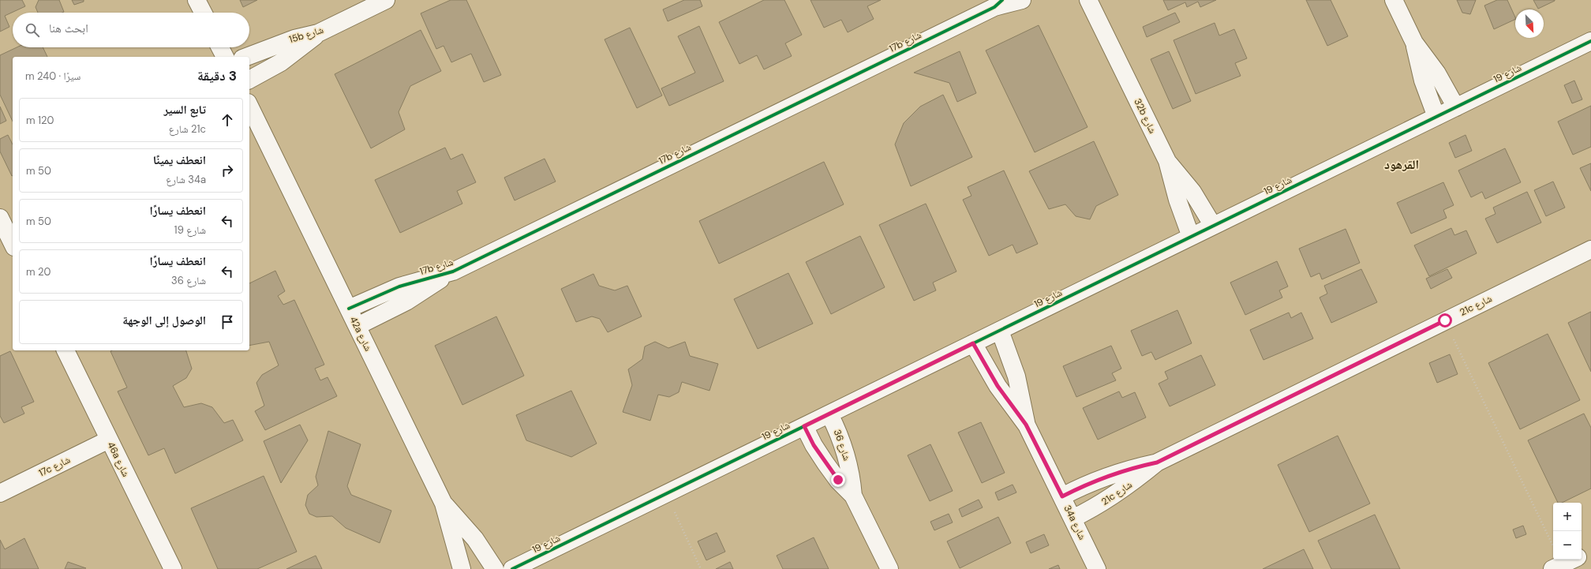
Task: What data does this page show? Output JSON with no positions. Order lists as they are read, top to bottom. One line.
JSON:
{"streets":{"street":["15b شارع","17b شارع","شارع 19","32b شارع","21c شارع","42a شارع","شارع 36","46a شارع","17c شارع","34a شارع"]},"crossings":[["17b شارع","42a شارع"],["شارع 19","32b شارع"],["شارع 19","شارع 36"],["شارع 19","34a شارع"],["21c شارع","34a شارع"],["46a شارع","17c شارع"]],"districts":["القرهود"],"north":"bottom right","page":{"search":"ابحث هنا","heading":["3 دقيقة","سيرًا · 240 m"],"list":[["تابع السير","21c شارع","120 m"],["انعطف يمينًا","34a شارع","50 m"],["انعطف يسارًا","شارع 19","50 m"],["انعطف يسارًا","شارع 36","20 m"],"الوصول إلى الوجهة"],"map_buttons":["+","−"]}}
